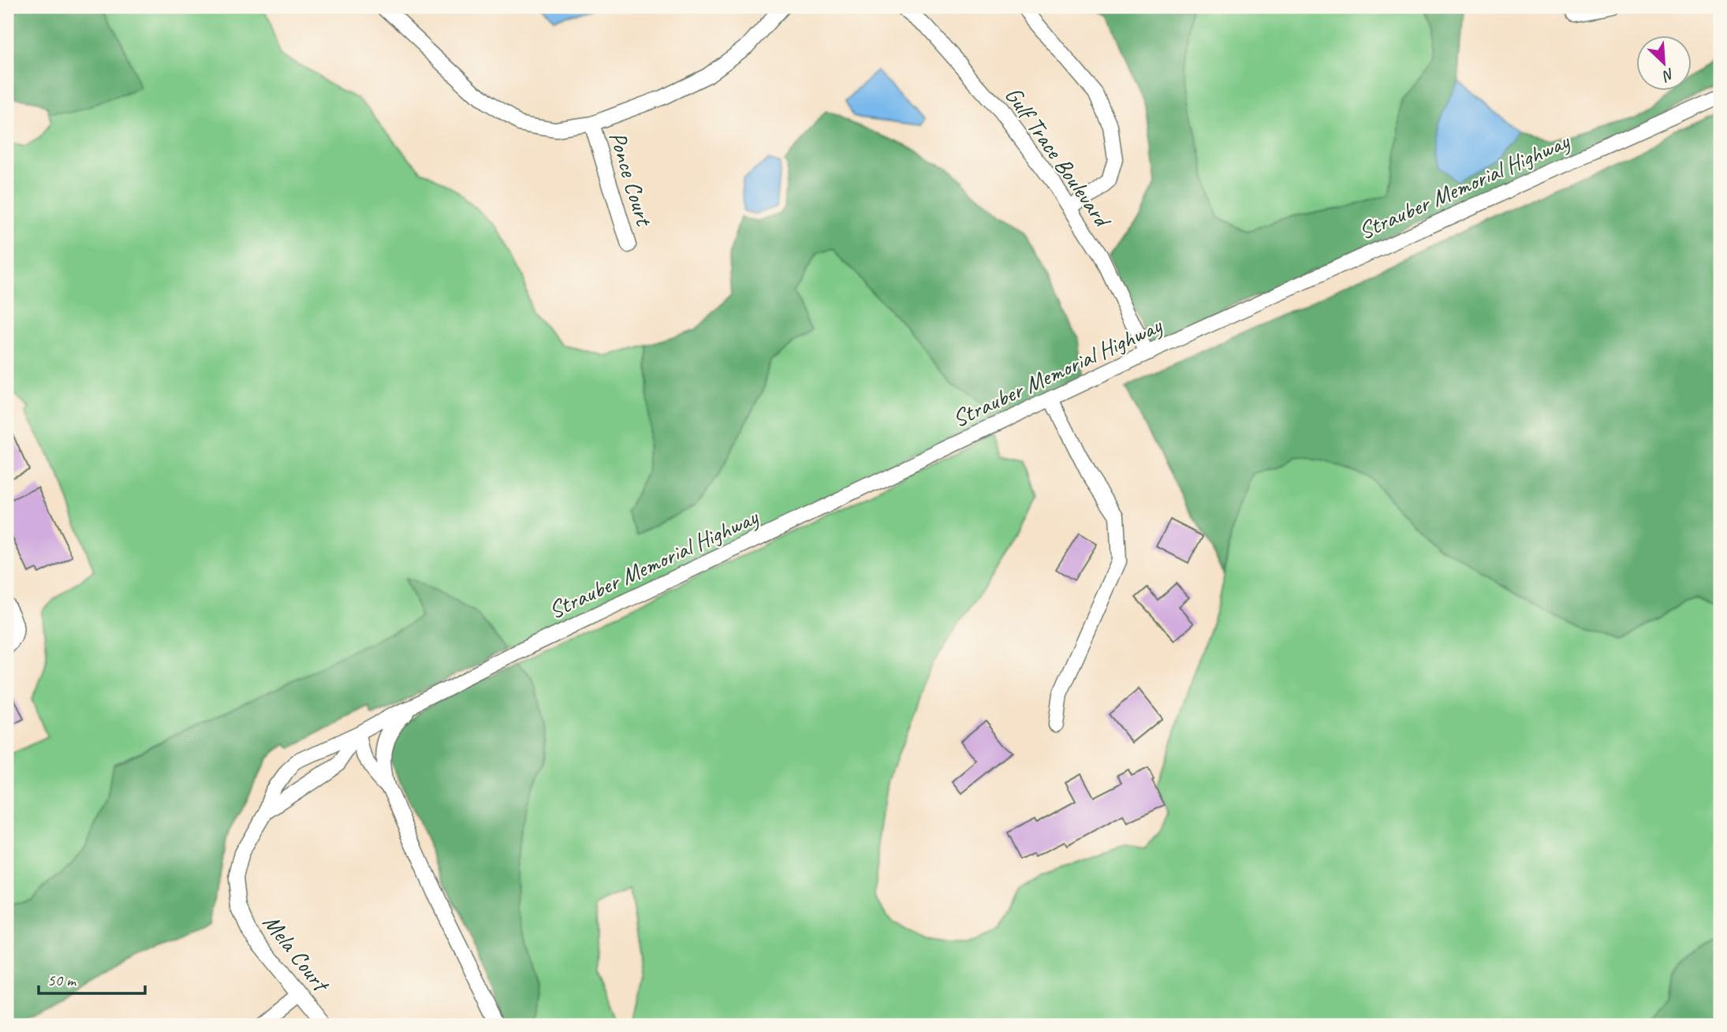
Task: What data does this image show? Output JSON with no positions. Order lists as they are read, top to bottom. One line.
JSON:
{"streets":{"street":["Gulf Trace Boulevard","Ponce Court","Strauber Memorial Highway","Mela Court"]},"crossings":[["Gulf Trace Boulevard","Strauber Memorial Highway"],["Strauber Memorial Highway","Mela Court"]],"scale_bar":"50 m","north":"bottom right"}
